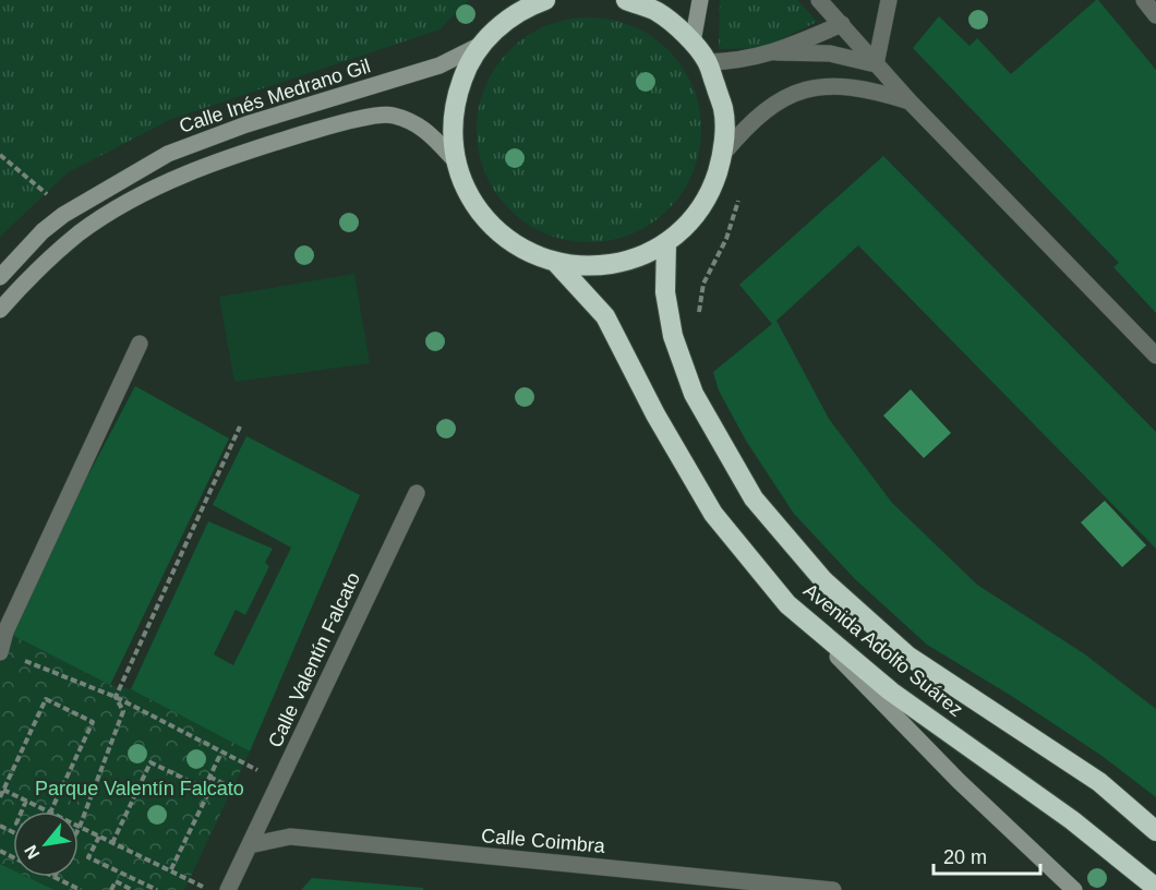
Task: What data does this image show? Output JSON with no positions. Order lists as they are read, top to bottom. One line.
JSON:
{"streets":{"highway":["Avenida Adolfo Suárez"],"main road":["Calle Inés Medrano Gil"],"street":["Calle Valentín Falcato","Calle Coimbra"]},"crossings":[["Calle Valentín Falcato","Calle Coimbra"]],"parks":["Parque Valentín Falcato"],"scale_bar":"20 m","north":"bottom left"}
